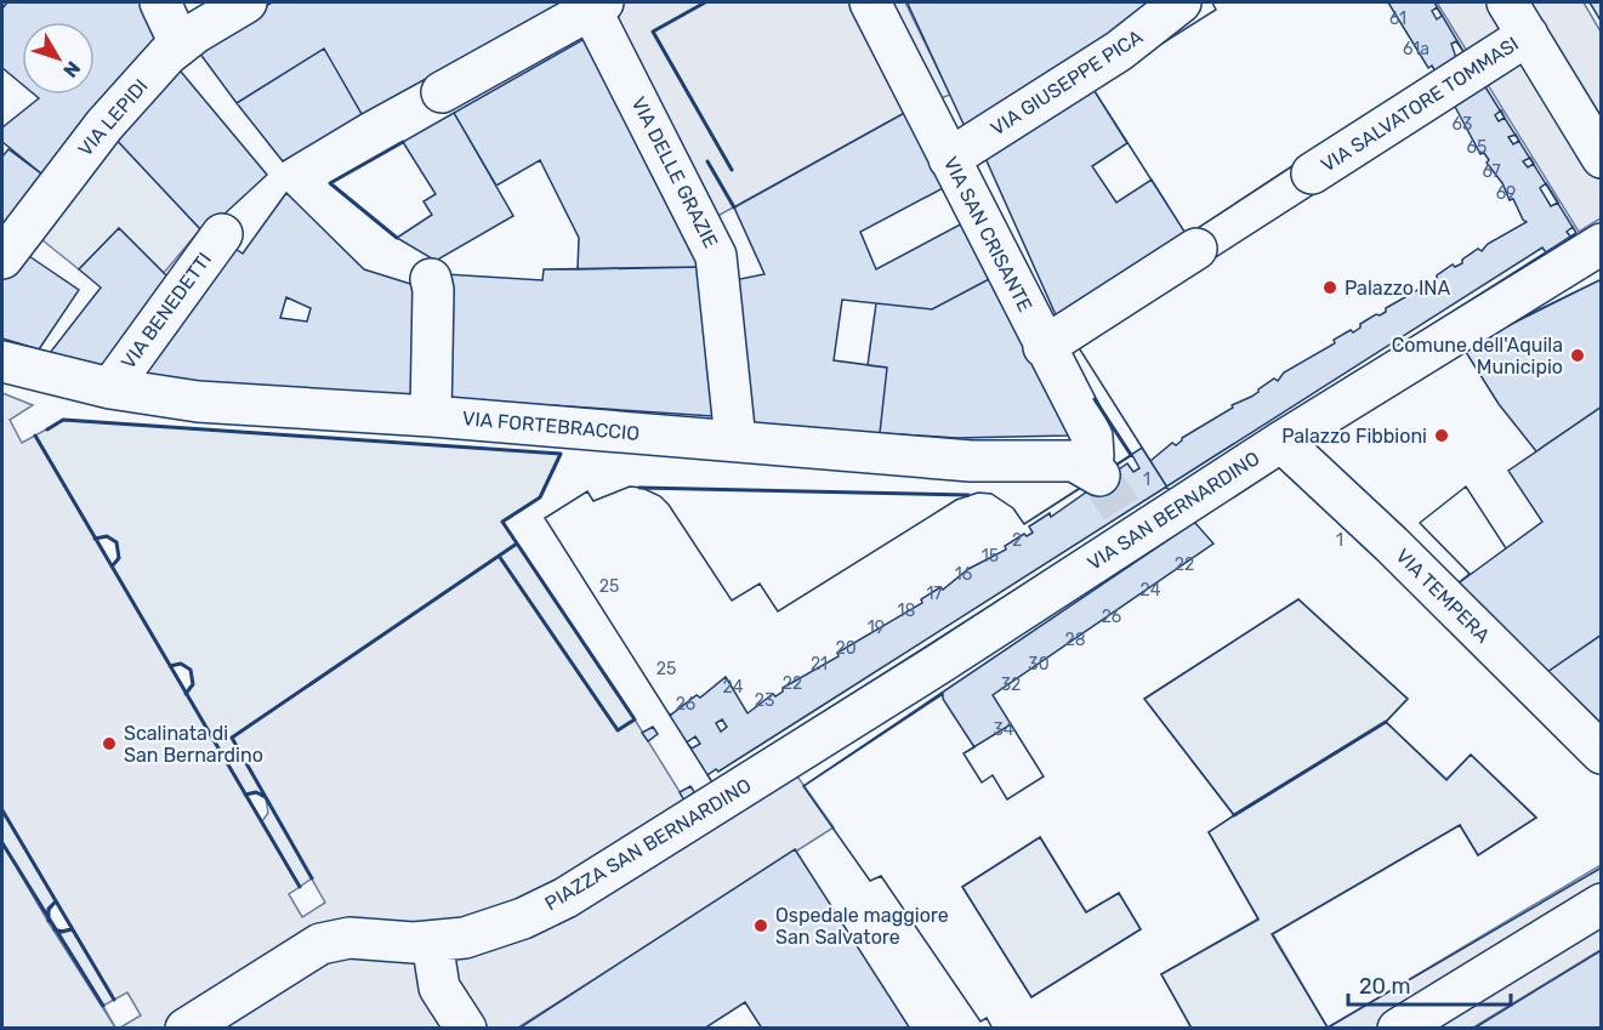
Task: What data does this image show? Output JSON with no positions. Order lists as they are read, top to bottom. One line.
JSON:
{"streets":{"street":["VIA GIUSEPPE PICA","VIA SALVATORE TOMMASI","VIA LEPIDI","VIA DELLE GRAZIE","VIA SAN CRISANTE","VIA BENEDETTI","VIA FORTEBRACCIO","VIA SAN BERNARDINO","VIA TEMPERA","PIAZZA SAN BERNARDINO"]},"crossings":[["VIA GIUSEPPE PICA","VIA SAN CRISANTE"],["VIA DELLE GRAZIE","VIA FORTEBRACCIO"],["VIA SAN CRISANTE","VIA FORTEBRACCIO"],["VIA BENEDETTI","VIA FORTEBRACCIO"],["VIA SAN BERNARDINO","VIA TEMPERA"],["VIA SAN BERNARDINO","PIAZZA SAN BERNARDINO"]],"places":["Palazzo INA","Comune dell'Aquila Municipio","Palazzo Fibbioni","Scalinata di San Bernardino","Ospedale maggiore San Salvatore"],"house_numbers":["61","61a","63","65","67","69","1","2","1","15","22","16","25","24","17","18","26","19","28","20","21","30","25","22","32","24","23","26","34"],"scale_bar":"20 m","north":"bottom right"}
